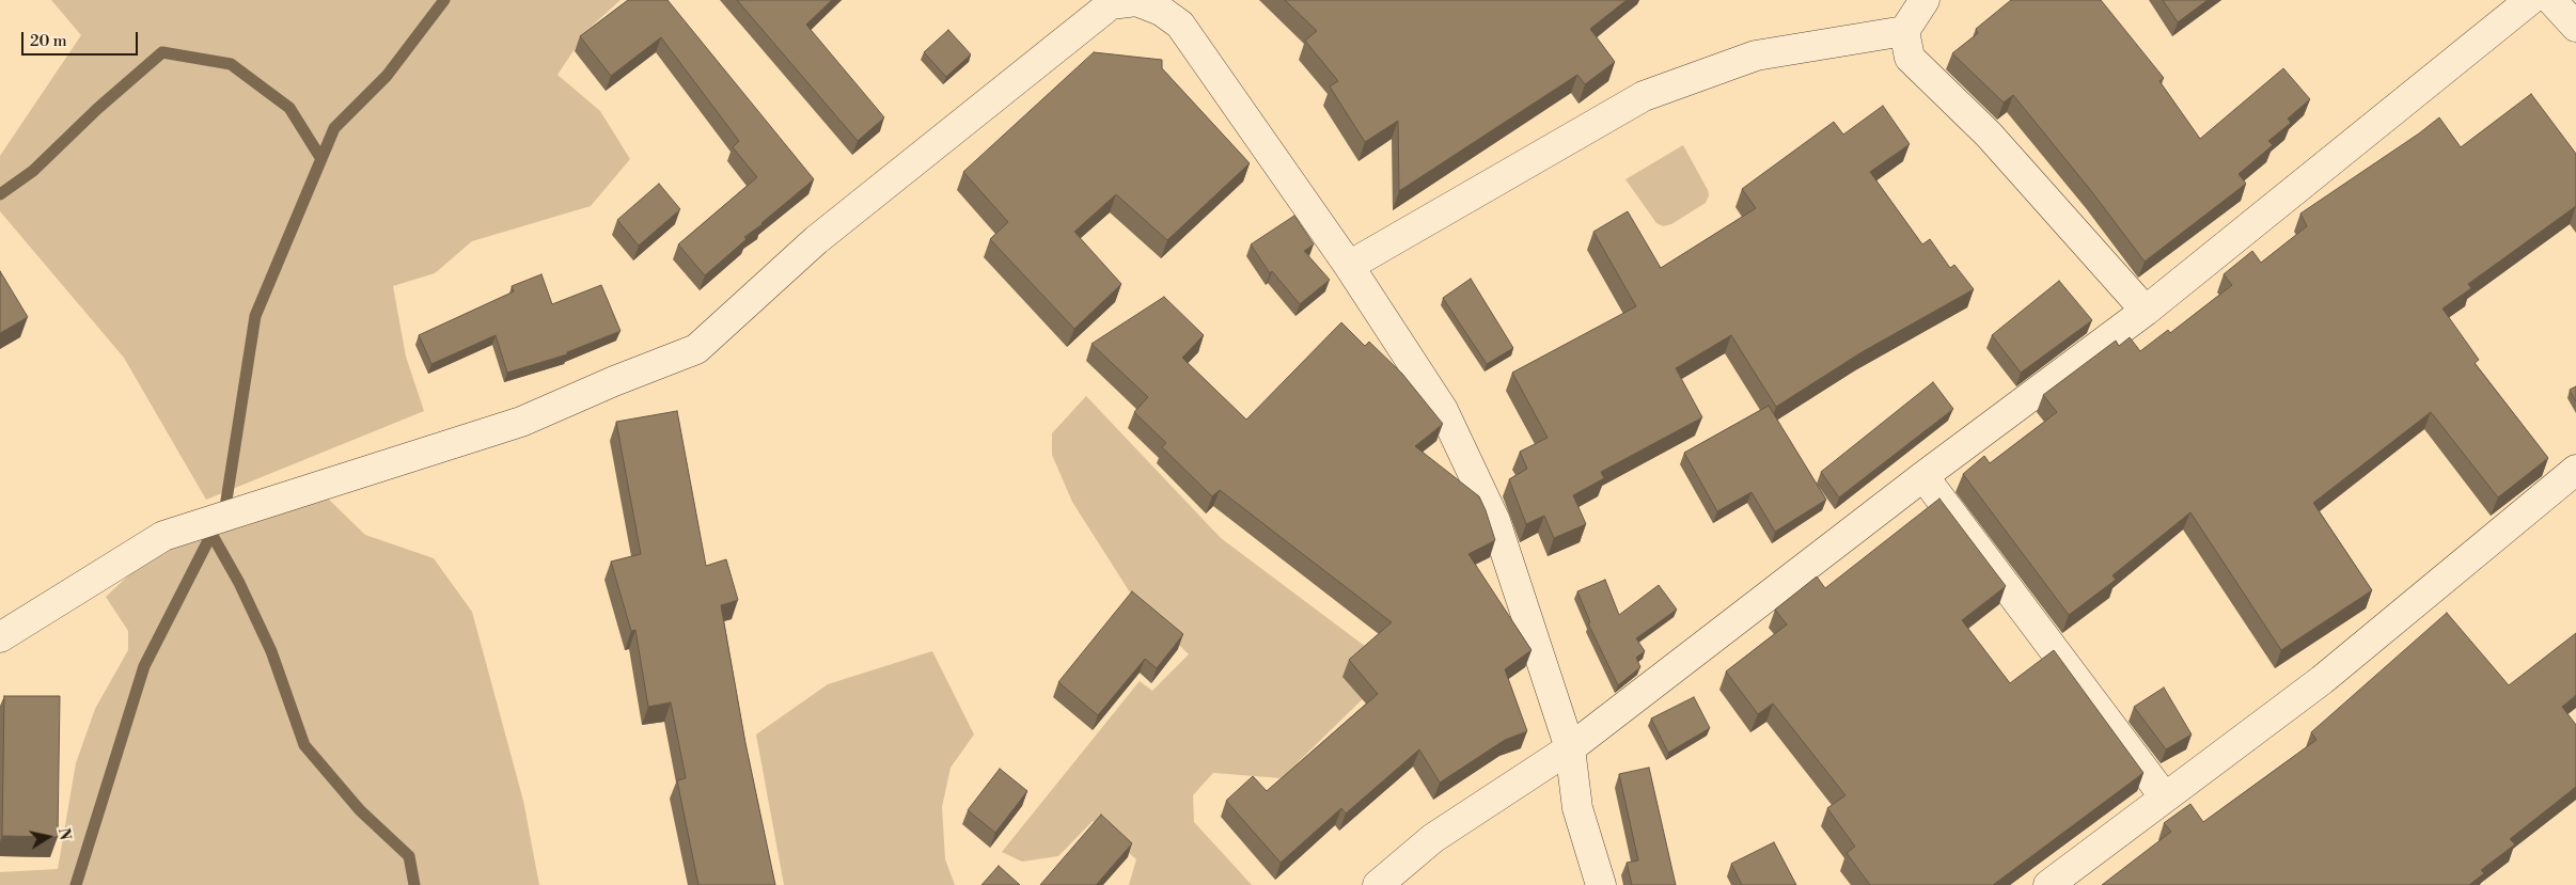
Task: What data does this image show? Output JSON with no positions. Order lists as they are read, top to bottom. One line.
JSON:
{"scale_bar":"20 m","north":"right"}
